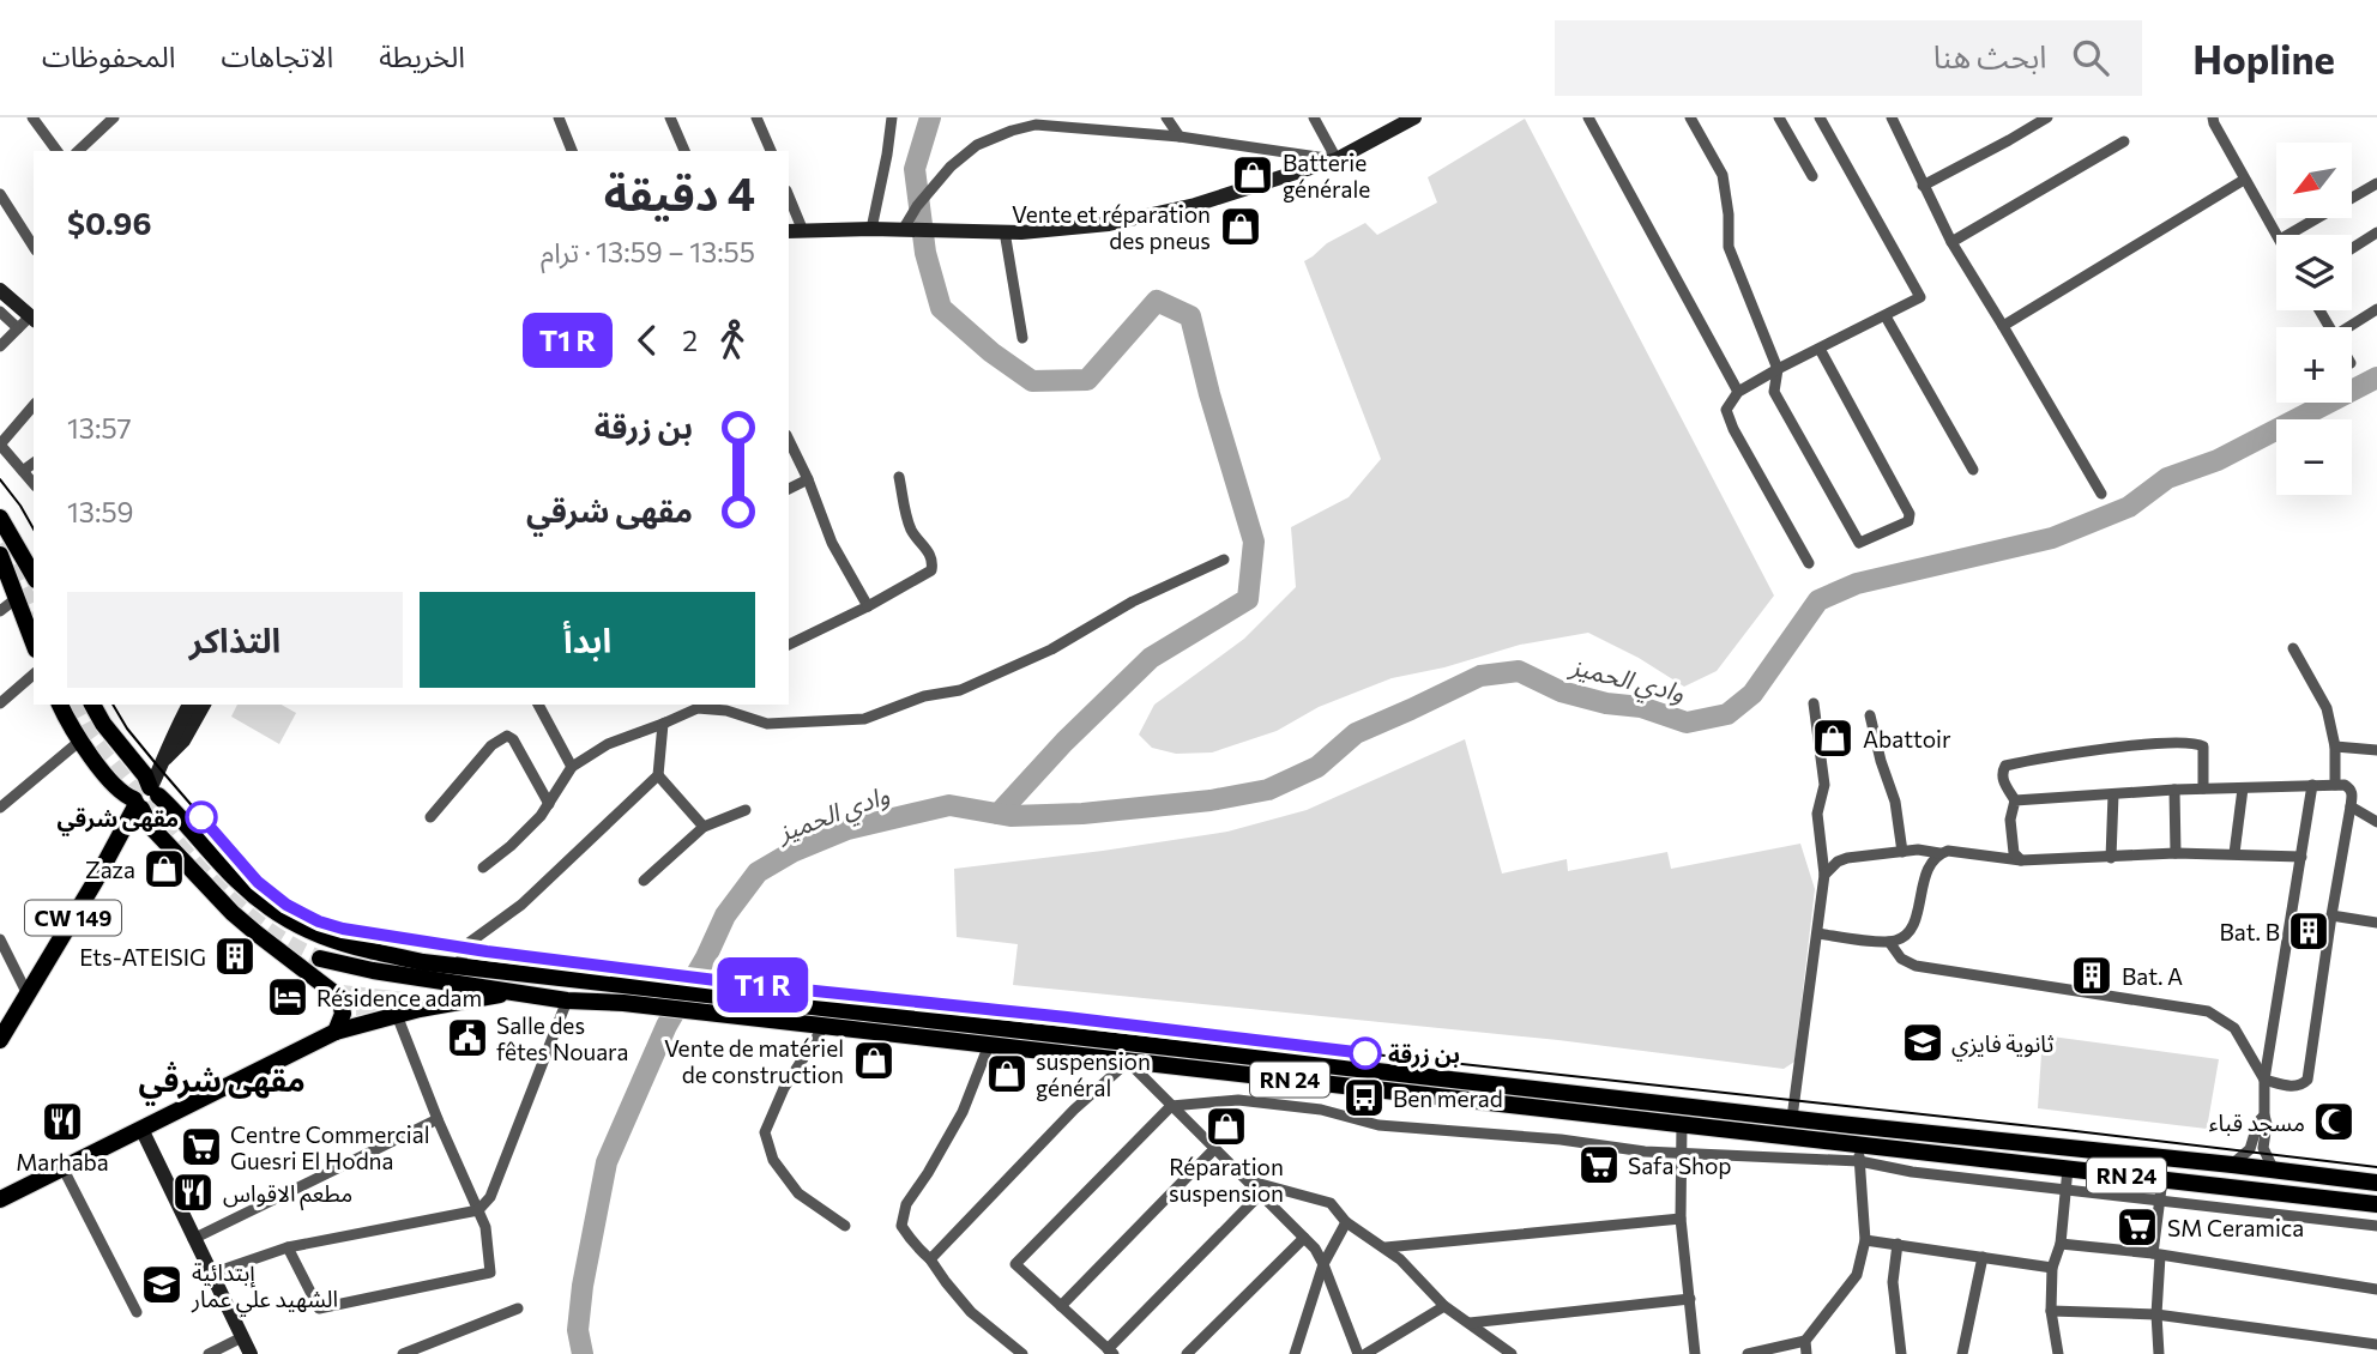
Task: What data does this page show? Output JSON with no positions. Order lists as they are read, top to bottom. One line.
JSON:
{"streets":{"main road":["CW 149","RN 24"]},"crossings":[["CW 149","RN 24"]],"districts":["مقهى شرڨي"],"water":["وادي الحميز"],"places":{"shop":["Batterie générale","Vente et réparation des pneus","Abattoir","Zaza","Vente de matériel de construction","suspension général","Réparation suspension"],"other":["مقهى شرقي","بن زرقة"],"building":["Bat. B","Ets-ATEISIG","Bat. A"],"hotel":["Résidence adam"],"public building":["Salle des fêtes Nouara"],"school or university":["ثانوية فايزي","إبتدائية الشهيد علي عمار"],"bus stop":["Ben merad"],"restaurant":["Marhaba","مطعم الاقواس"],"mosque":["مسجد قباء"],"supermarket":["Centre Commercial Guesri El Hodna","Safa Shop","SM Ceramica"]},"north":"bottom left","page":{"header":"Hopline","search":"ابحث هنا","nav":["الخريطة","الاتجاهات","المحفوظات"],"on_map":"T1 R","map_buttons":["+","−"],"heading":["4 دقيقة","13:55 – 13:59 · ترام","$0.96"],"legs":["2","T1 R"],"list":[{"name":"بن زرقة","value":"13:57"},{"name":"مقهى شرقي","value":"13:59"}],"buttons":["ابدأ","التذاكر"]}}
